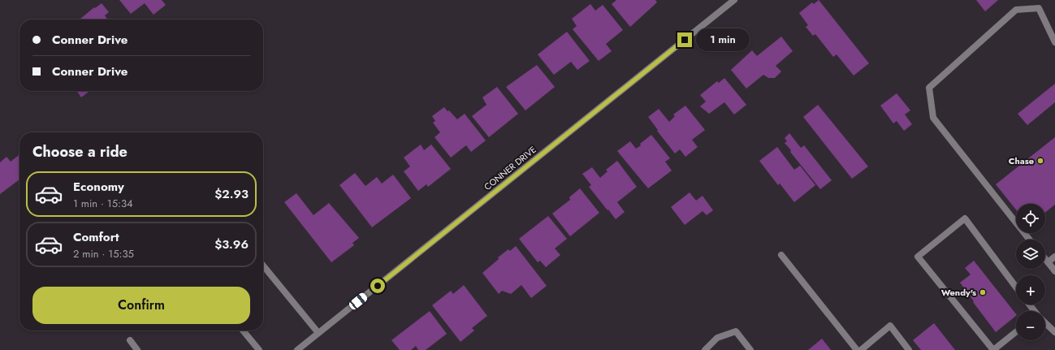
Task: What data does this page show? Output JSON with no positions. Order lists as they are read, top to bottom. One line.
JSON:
{"streets":{"street":["CONNER DRIVE"]},"places":["Chase","Wendy's"],"page":{"banner":["Conner Drive","Conner Drive"],"bubble":"1 min","heading":"Choose a ride","list":[{"name":"Economy","note":"1 min · 15:34","value":"$2.93"},{"name":"Comfort","note":"2 min · 15:35","value":"$3.96"}],"map_buttons":["+","−"],"buttons":"Confirm"}}
